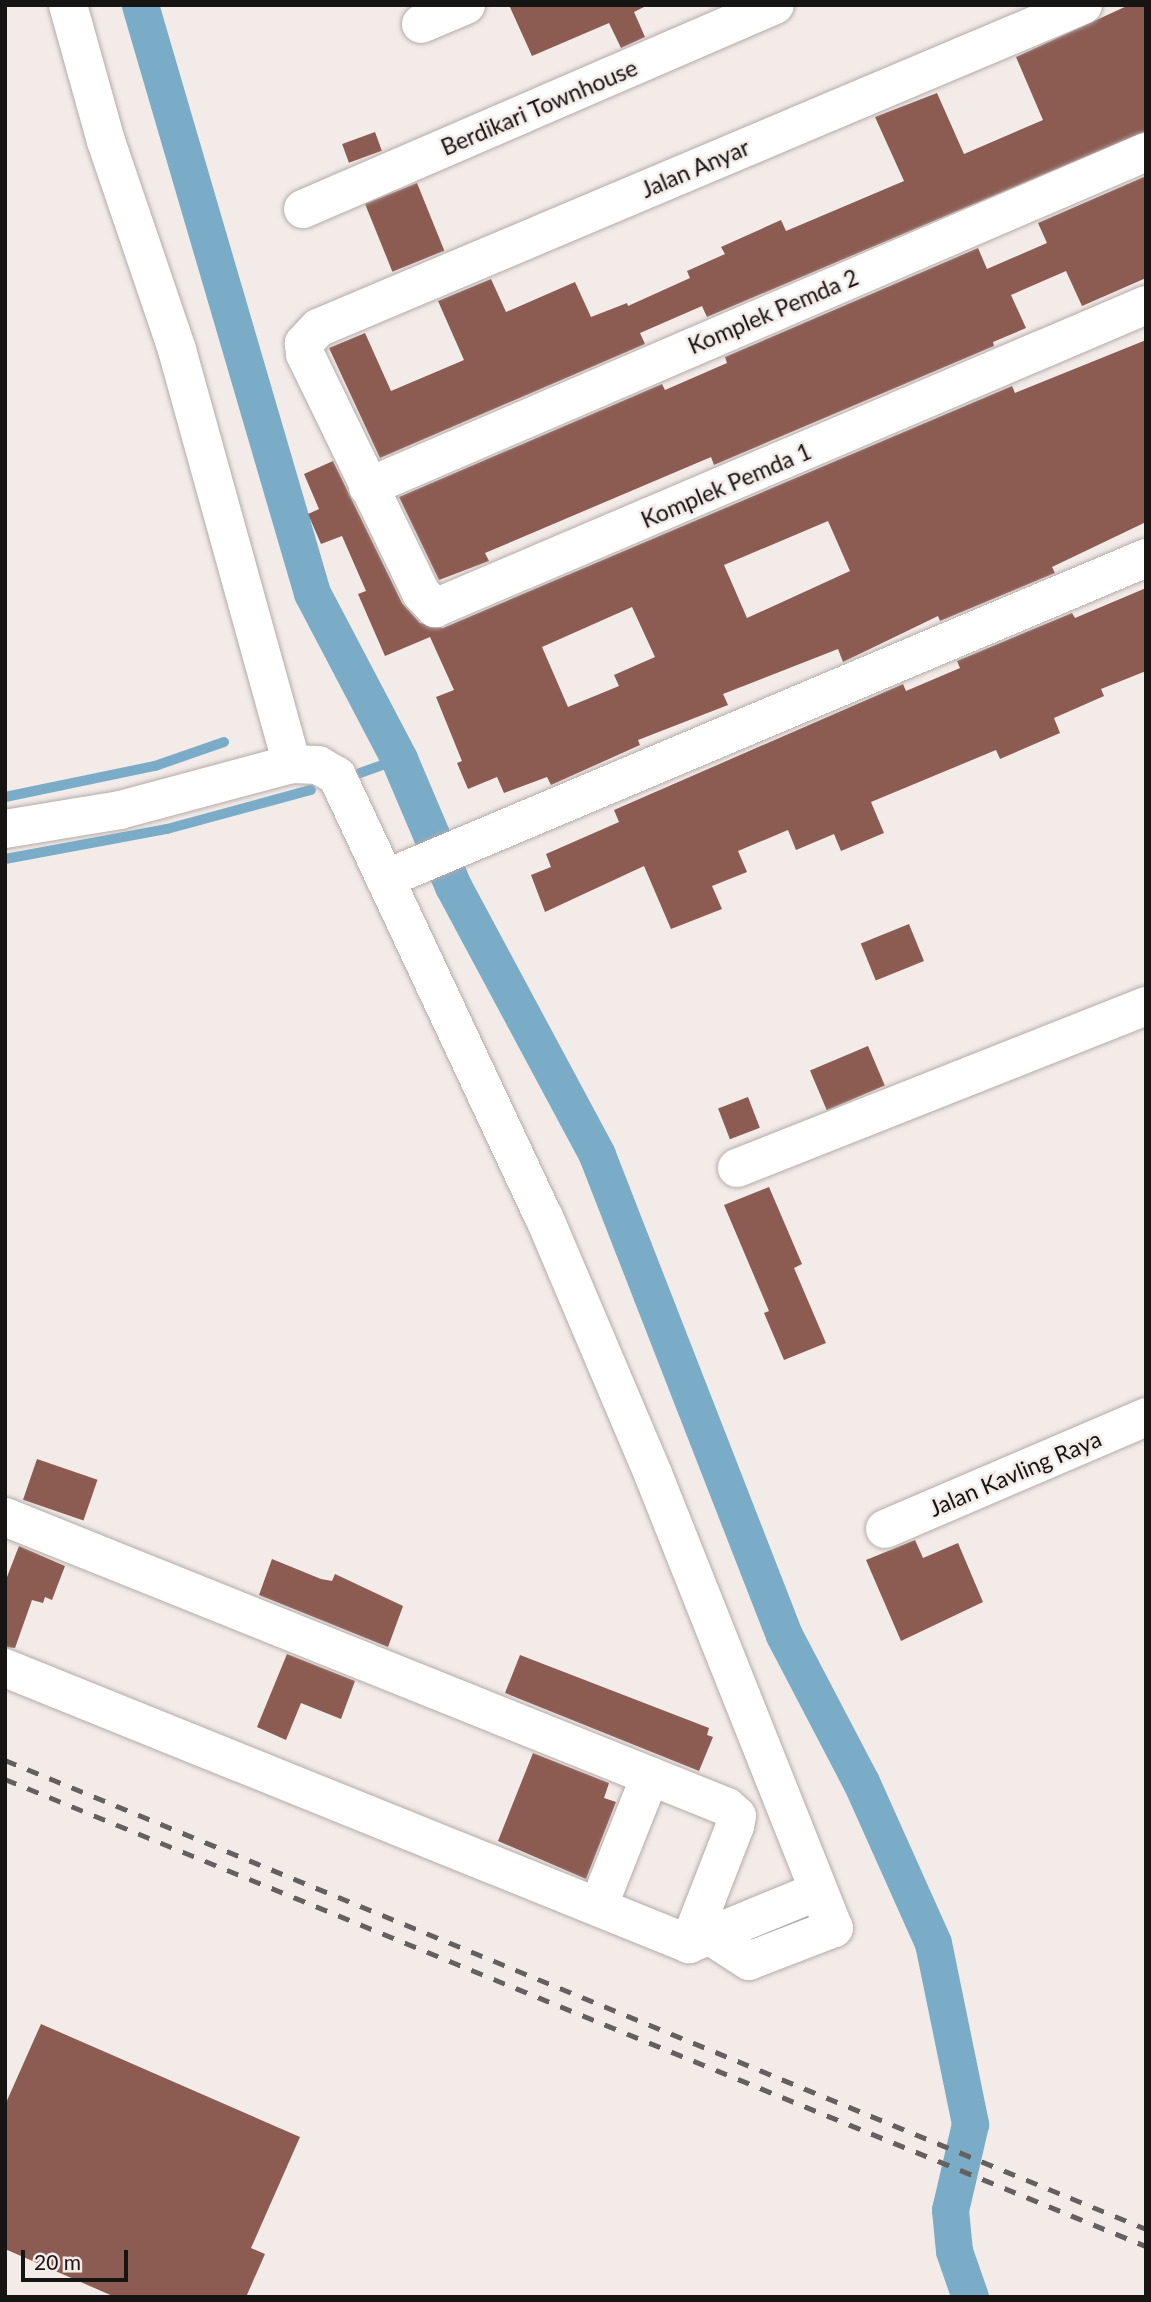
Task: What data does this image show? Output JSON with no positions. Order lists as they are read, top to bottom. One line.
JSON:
{"streets":{"street":["Berdikari Townhouse","Jalan Anyar","Komplek Pemda 2","Komplek Pemda 1","Jalan Kavling Raya"]},"crossings":[["Jalan Anyar","Komplek Pemda 2"],["Jalan Anyar","Komplek Pemda 1"],["Komplek Pemda 2","Komplek Pemda 1"]],"scale_bar":"20 m"}
